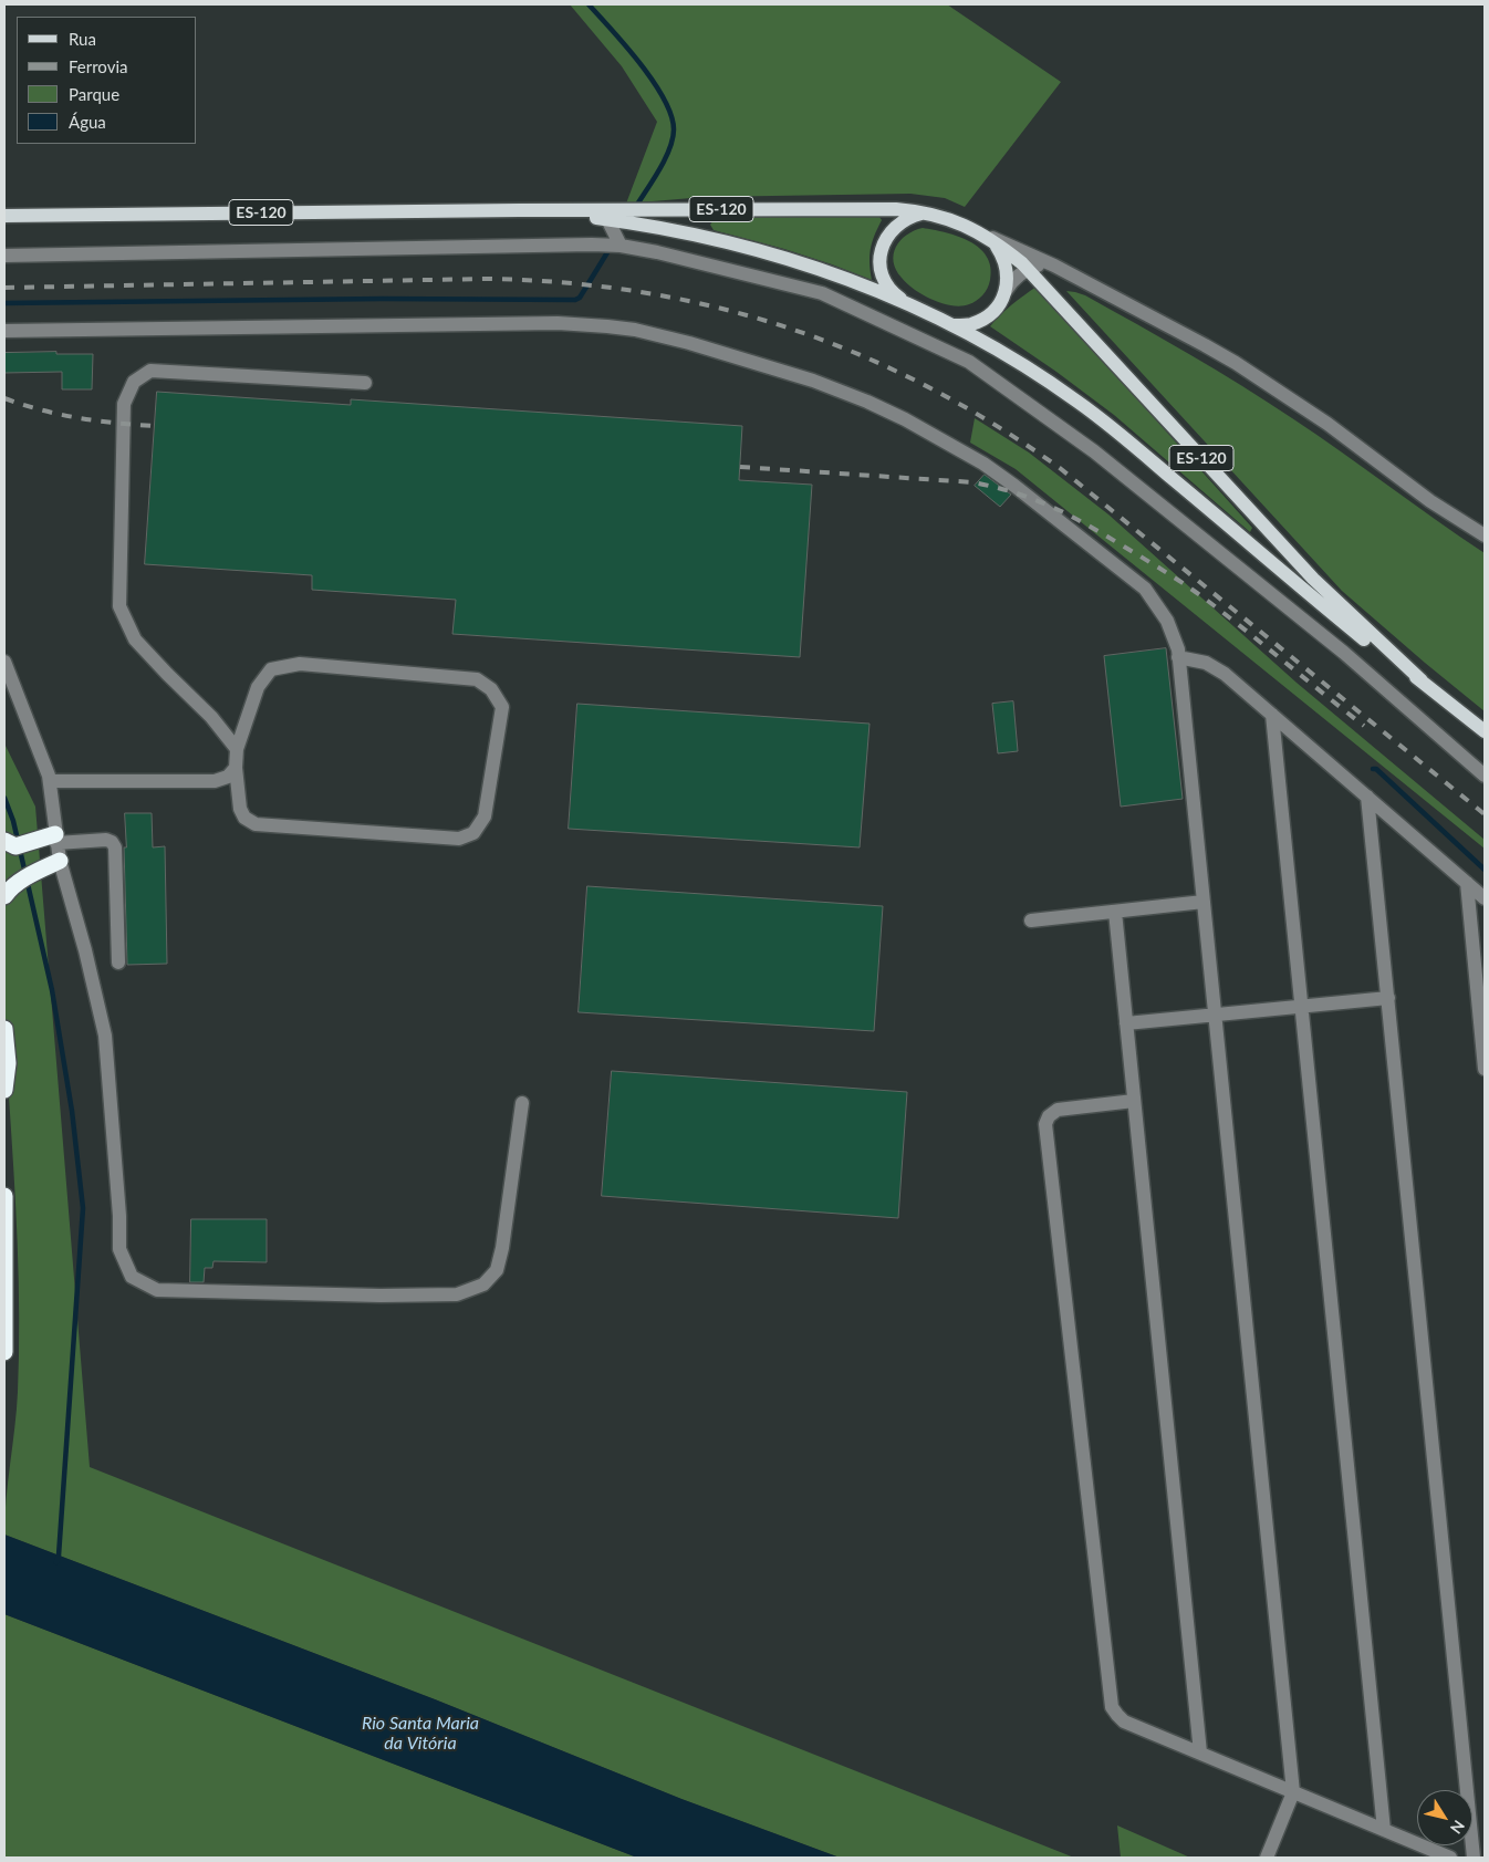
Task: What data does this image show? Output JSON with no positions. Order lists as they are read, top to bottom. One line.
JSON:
{"streets":{"main road":["ES-120"]},"water":["Rio Santa Maria da Vitória"],"legend":["Rua","Ferrovia","Parque","Água"],"north":"bottom right"}
